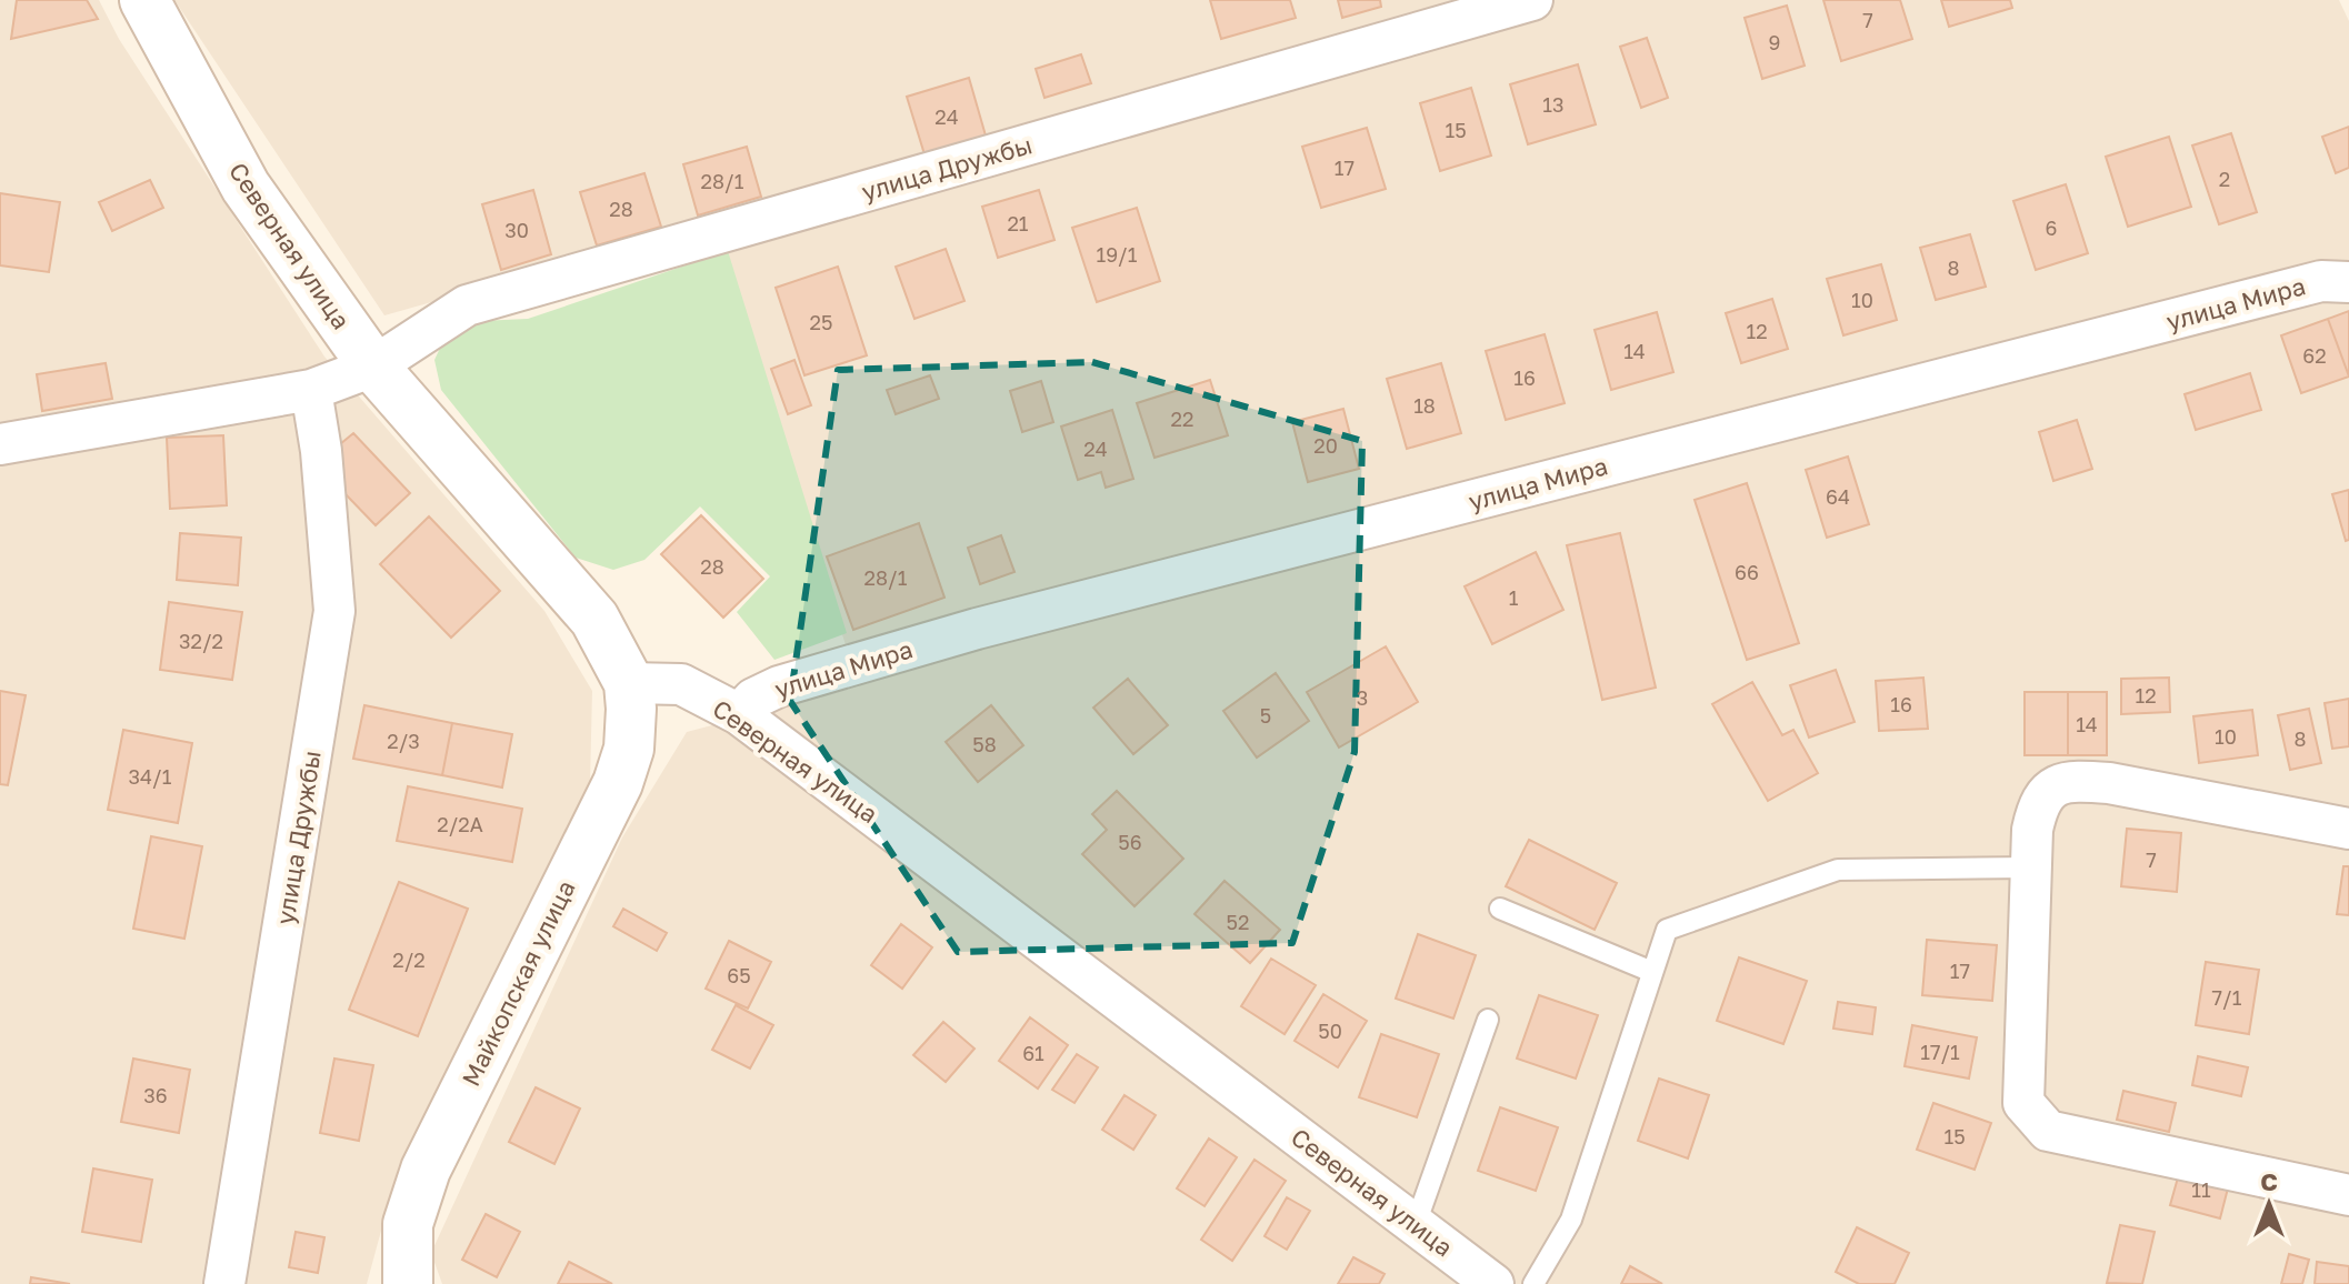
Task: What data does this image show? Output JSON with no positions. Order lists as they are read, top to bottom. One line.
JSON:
{"streets":{"street":["улица Дружбы","Северная улица","улица Мира","Майкопская улица"]},"crossings":[["улица Дружбы","Северная улица"],["Северная улица","улица Мира"],["Северная улица","Майкопская улица"]],"house_numbers":["7","9","13","24","15","17","2","28/1","28","21","6","30","19/1","8","10","25","12","14","62","16","18","22","20","24","64","28","66","28/1","1","32/2","12","3","16","5","14","10","8","2/3","58","34/1","2/2А","56","7","52","2/2","17","65","7/1","50","17/1","61","36","15","11"],"north":"top"}
